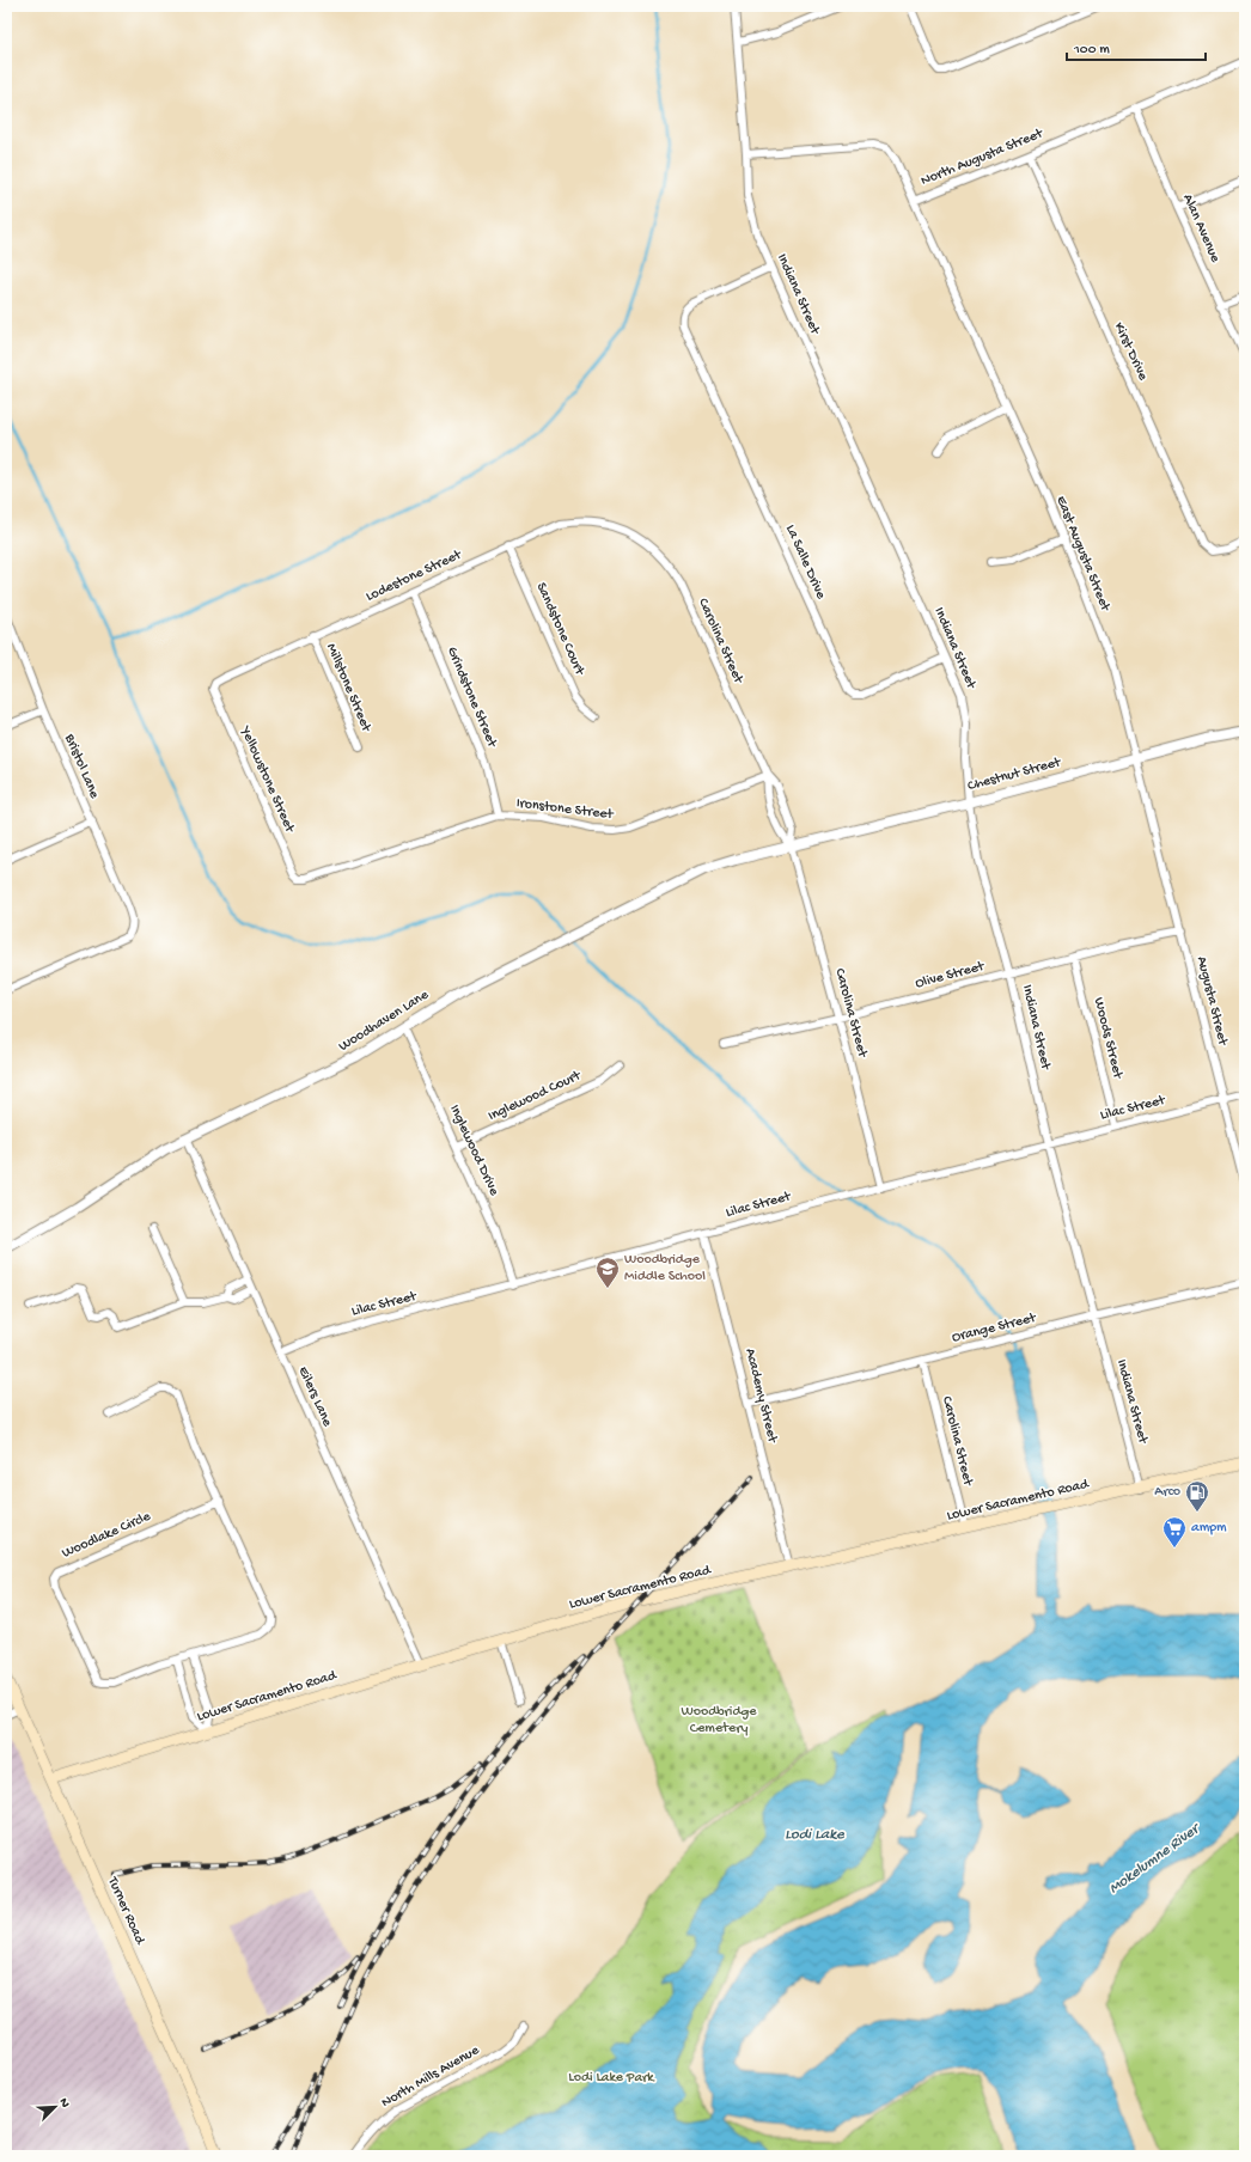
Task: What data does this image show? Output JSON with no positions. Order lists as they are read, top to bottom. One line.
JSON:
{"streets":{"main road":["Lower Sacramento Road","Turner Road"],"street":["North Augusta Street","Alan Avenue","Indiana Street","Kirst Drive","East Augusta Street","La Salle Drive","Lodestone Street","Sandstone Court","Carolina Street","Millstone Street","Grindstone Street","Bristol Lane","Chestnut Street","Yellowstone Street","Ironstone Street","Olive Street","Augusta Street","Woodhaven Lane","Woods Street","Inglewood Court","Lilac Street","Inglewood Drive","Orange Street","Academy Street","Eilers Lane","Woodlake Circle","North Mills Avenue"]},"crossings":[["North Augusta Street","Alan Avenue"],["North Augusta Street","Indiana Street"],["North Augusta Street","Kirst Drive"],["North Augusta Street","East Augusta Street"],["Indiana Street","La Salle Drive"],["Indiana Street","Chestnut Street"],["Indiana Street","Olive Street"],["Indiana Street","Lilac Street"],["Indiana Street","Orange Street"],["Indiana Street","Lower Sacramento Road"],["East Augusta Street","Chestnut Street"],["East Augusta Street","Olive Street"],["East Augusta Street","Augusta Street"],["Lodestone Street","Sandstone Court"],["Lodestone Street","Carolina Street"],["Lodestone Street","Millstone Street"],["Lodestone Street","Grindstone Street"],["Lodestone Street","Yellowstone Street"],["Carolina Street","Chestnut Street"],["Carolina Street","Ironstone Street"],["Carolina Street","Olive Street"],["Carolina Street","Woodhaven Lane"],["Carolina Street","Lilac Street"],["Carolina Street","Orange Street"],["Carolina Street","Lower Sacramento Road"],["Grindstone Street","Ironstone Street"],["Chestnut Street","Woodhaven Lane"],["Yellowstone Street","Ironstone Street"],["Olive Street","Augusta Street"],["Olive Street","Woods Street"],["Augusta Street","Lilac Street"],["Woodhaven Lane","Inglewood Drive"],["Woodhaven Lane","Eilers Lane"],["Woods Street","Lilac Street"],["Inglewood Court","Inglewood Drive"],["Lilac Street","Inglewood Drive"],["Lilac Street","Academy Street"],["Lilac Street","Eilers Lane"],["Orange Street","Academy Street"],["Academy Street","Lower Sacramento Road"],["Eilers Lane","Lower Sacramento Road"],["Lower Sacramento Road","Turner Road"]],"water":["Lodi Lake","Mokelumne River"],"parks":["Woodbridge Cemetery","Lodi Lake Park"],"places":{"school or university":["Woodbridge Middle School"],"fuel station":["Arco"],"supermarket":["ampm"]},"scale_bar":"100 m","north":"top right"}
